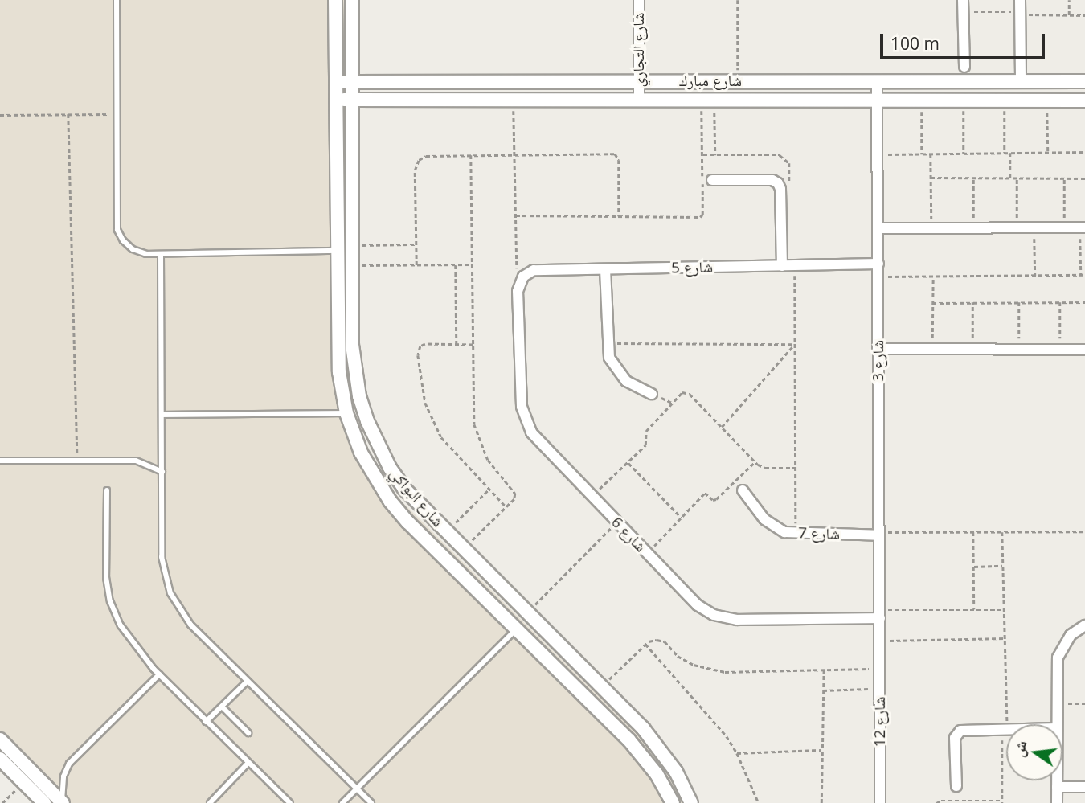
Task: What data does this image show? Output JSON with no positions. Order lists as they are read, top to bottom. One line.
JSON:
{"streets":{"street":["شارع التجاري","شارع مبارك","شارع 5","شارع 3","شارع البواكي","شارع 7","شارع 6","شارع 12"]},"crossings":[["شارع التجاري","شارع مبارك"],["شارع مبارك","شارع 3"],["شارع مبارك","شارع البواكي"],["شارع 5","شارع 3"],["شارع 5","شارع 6"],["شارع 3","شارع 7"],["شارع 3","شارع 6"],["شارع 3","شارع 12"]],"scale_bar":"100 m","north":"left"}
